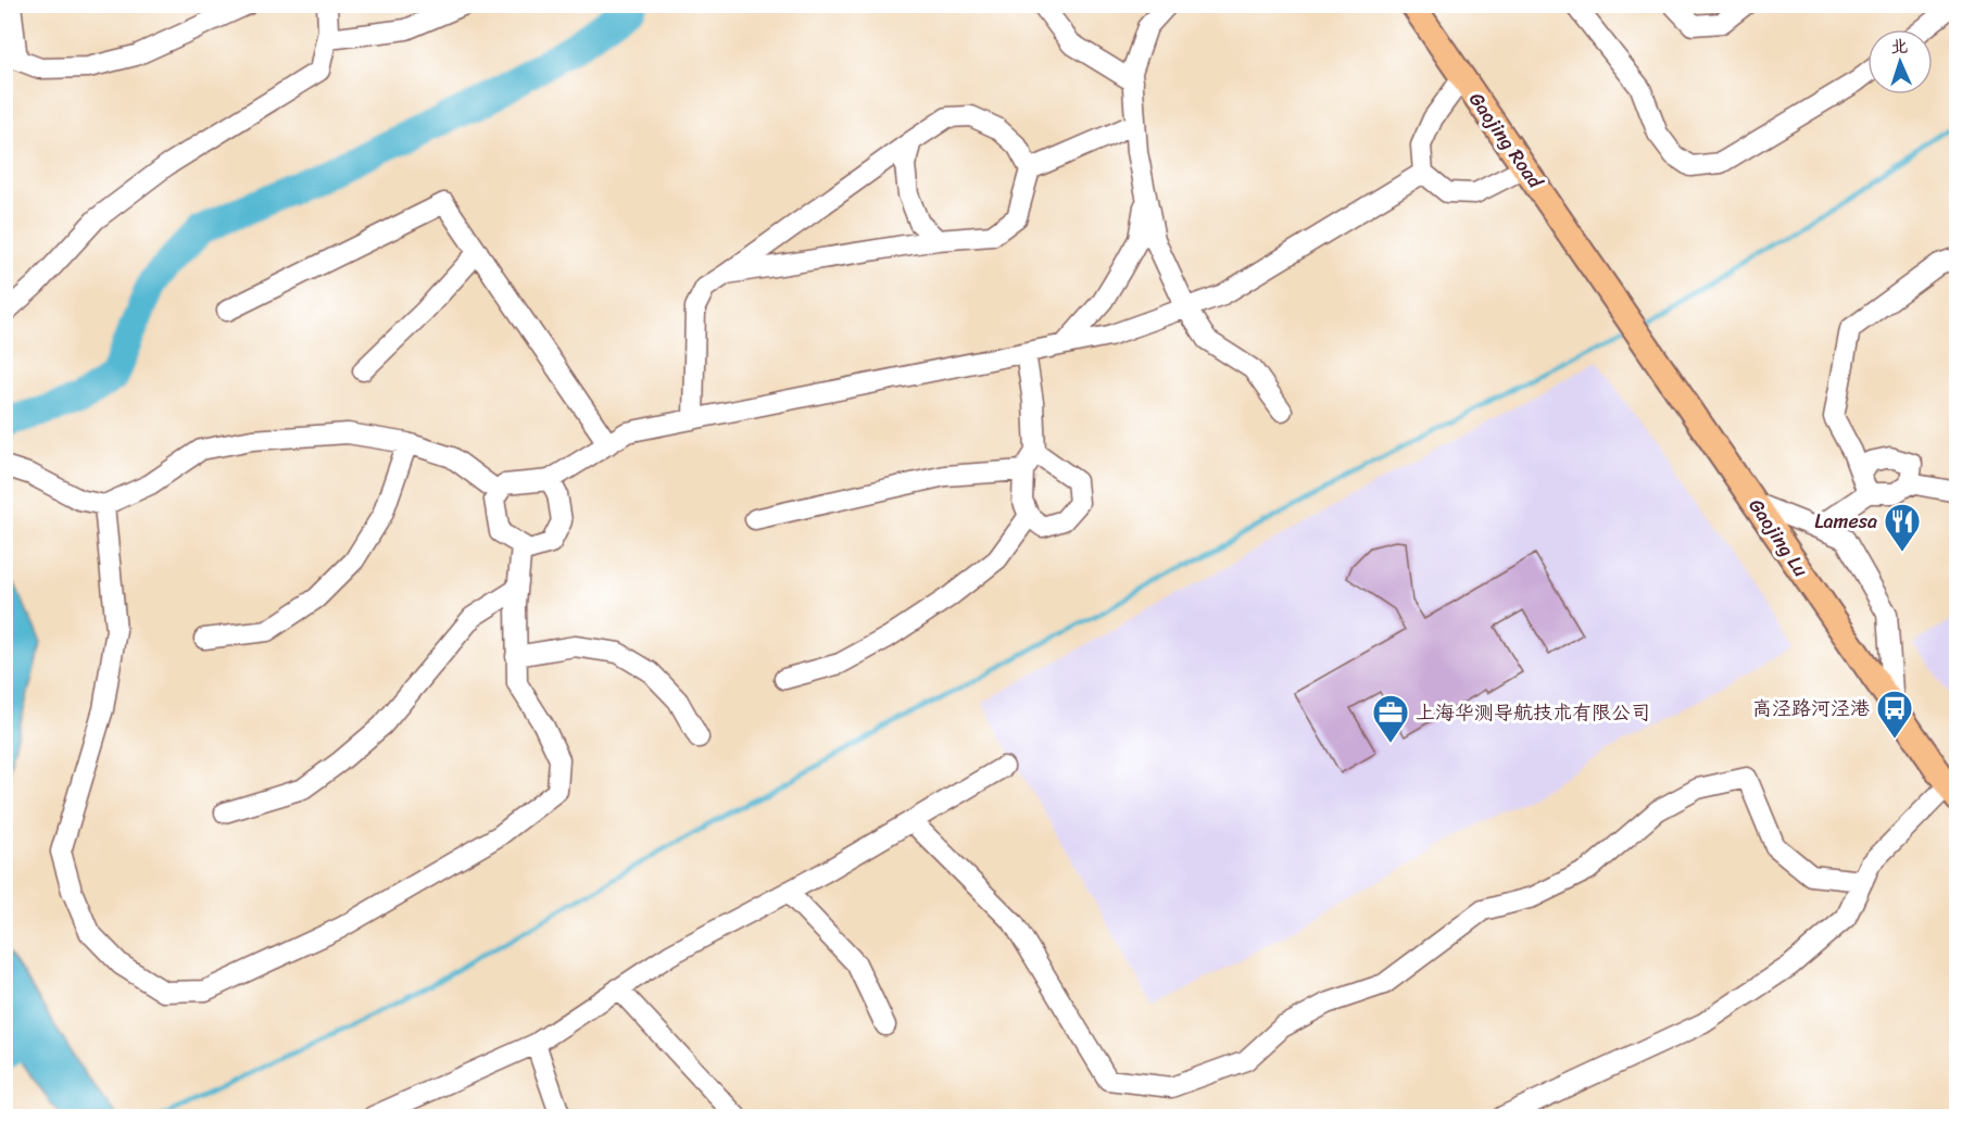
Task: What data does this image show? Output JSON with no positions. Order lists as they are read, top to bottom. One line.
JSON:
{"streets":{"main road":["Gaojing Road","Gaojing Lu"]},"crossings":[["Gaojing Road","Gaojing Lu"]],"places":{"restaurant":["Lamesa"],"bus stop":["高泾路河泾港"],"office":["上海华测导航技术有限公司"]},"north":"top"}
